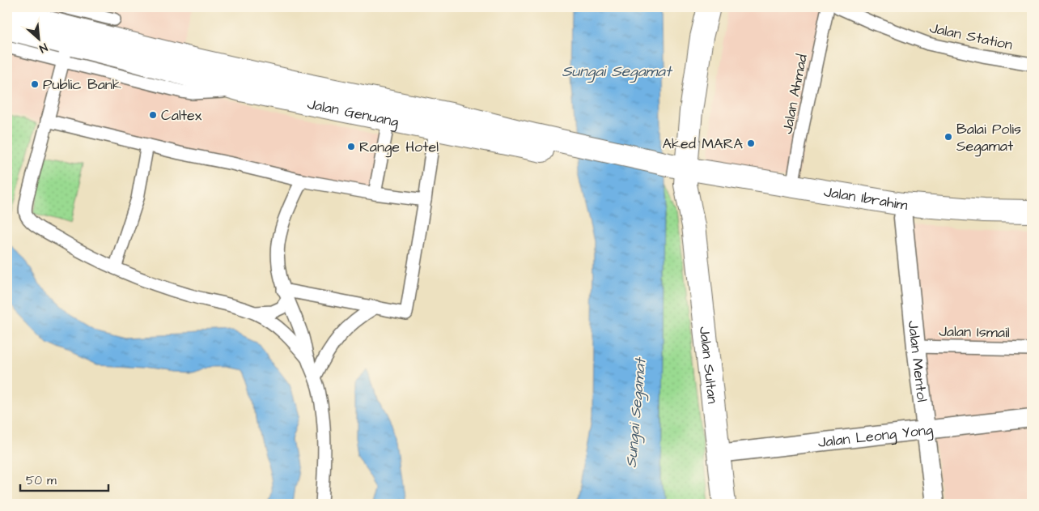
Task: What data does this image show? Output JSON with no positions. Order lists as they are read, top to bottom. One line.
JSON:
{"streets":{"highway":["Jalan Genuang","Jalan Ibrahim","Jalan Sultan"],"street":["Jalan Station","Jalan Ahmad","Jalan Ismail","Jalan Mentol","Jalan Leong Yong"]},"crossings":[["Jalan Ahmad","Jalan Ibrahim"],["Jalan Genuang","Jalan Ibrahim"],["Jalan Genuang","Jalan Sultan"],["Jalan Ibrahim","Jalan Mentol"],["Jalan Ibrahim","Jalan Sultan"],["Jalan Ismail","Jalan Mentol"],["Jalan Mentol","Jalan Leong Yong"],["Jalan Sultan","Jalan Leong Yong"]],"water":["Sungai Segamat"],"places":["Public Bank","Caltex","Balai Polis Segamat","Aked MARA","Range Hotel"],"scale_bar":"50 m","north":"bottom right"}
